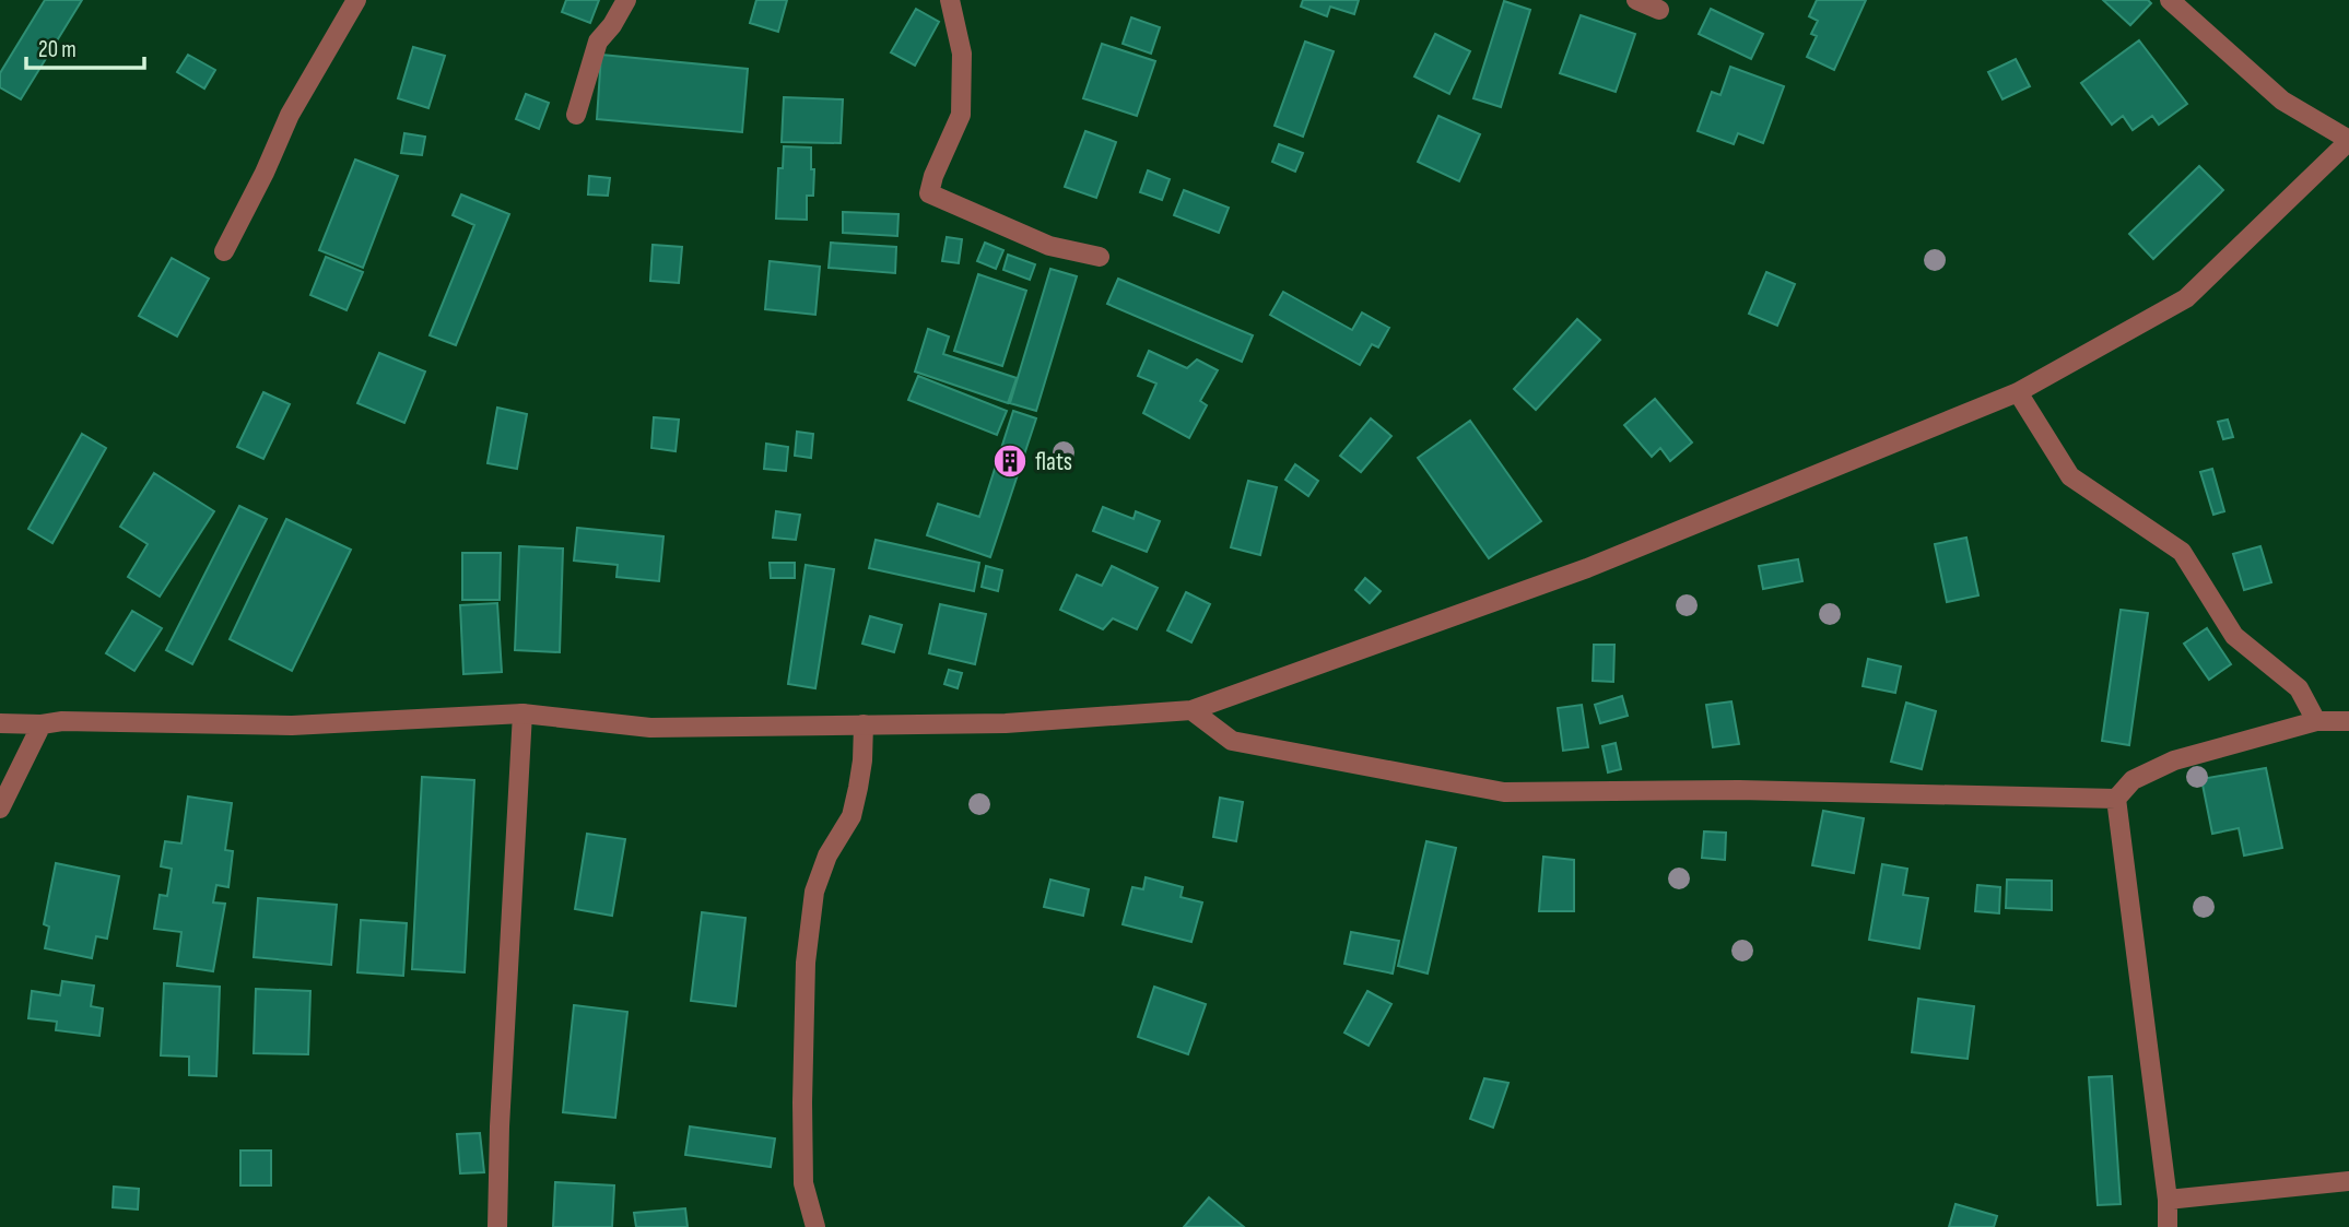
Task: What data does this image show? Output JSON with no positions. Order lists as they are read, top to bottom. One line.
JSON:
{"places":{"building":["flats"]},"scale_bar":"20 m"}
